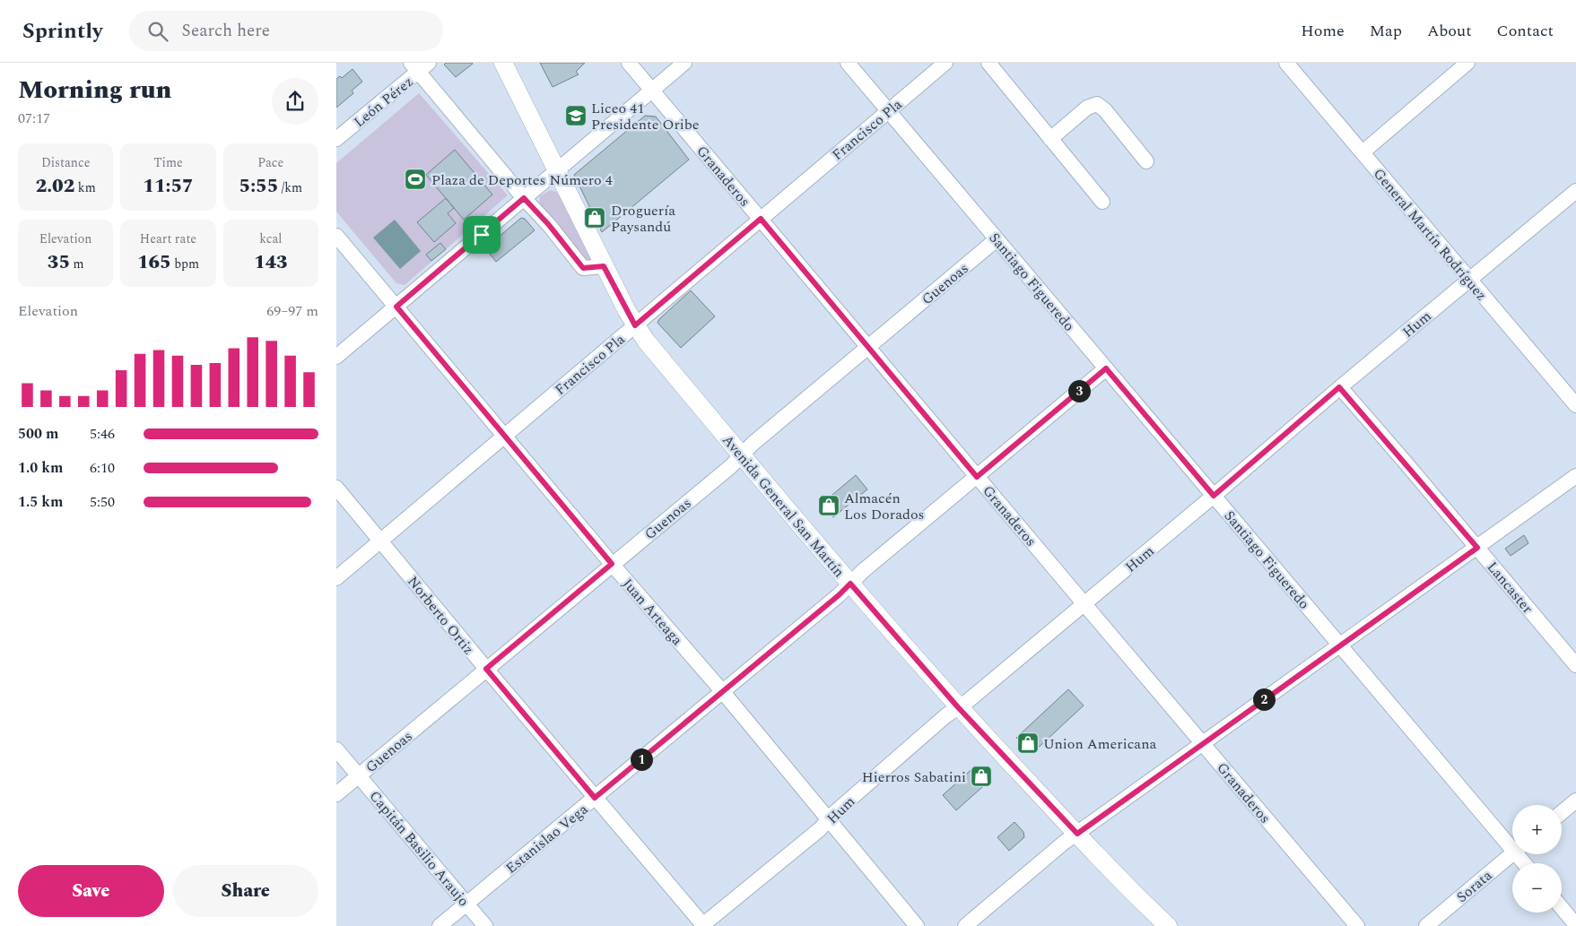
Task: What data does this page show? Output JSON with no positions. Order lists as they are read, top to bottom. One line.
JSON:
{"streets":{"main road":["Avenida General San Martín"],"street":["León Pérez","Francisco Pla","Granaderos","General Martín Rodríguez","Santiago Figueredo","Guenoas","Hum","Lancaster","Juan Arteaga","Norberto Ortiz","Estanislao Vega","Capitán Basilio Araujo","Sorata"]},"crossings":[["Francisco Pla","Granaderos"],["Francisco Pla","Santiago Figueredo"],["Francisco Pla","Avenida General San Martín"],["Francisco Pla","Juan Arteaga"],["Francisco Pla","Norberto Ortiz"],["Granaderos","Guenoas"],["Granaderos","Hum"],["Granaderos","Estanislao Vega"],["General Martín Rodríguez","Hum"],["Santiago Figueredo","Guenoas"],["Santiago Figueredo","Hum"],["Santiago Figueredo","Estanislao Vega"],["Guenoas","Avenida General San Martín"],["Guenoas","Juan Arteaga"],["Guenoas","Norberto Ortiz"],["Guenoas","Capitán Basilio Araujo"],["Hum","Avenida General San Martín"],["Hum","Lancaster"],["Hum","Juan Arteaga"],["Hum","Norberto Ortiz"],["Avenida General San Martín","Estanislao Vega"],["Juan Arteaga","Estanislao Vega"],["Norberto Ortiz","Estanislao Vega"],["Estanislao Vega","Capitán Basilio Araujo"]],"places":{"school or university":["Liceo 41 Presidente Oribe"],"sports":["Plaza de Deportes Número 4"],"shop":["Droguería Paysandú","Almacén Los Dorados","Union Americana","Hierros Sabatini"]},"page":{"header":"Sprintly","search":"Search here","nav":["Home","Map","About","Contact"],"heading":["Morning run","07:17"],"stats":[["Distance","2.02 km"],["Time","11:57"],["Pace","5:55 /km"],["Elevation","35 m"],["Heart rate","165 bpm"],["kcal","143"]],"chart":["Elevation","69–97 m"],"pins":["3","2","1"],"list":[{"name":"500 m","note":"5:46"},{"name":"1.0 km","note":"6:10"},{"name":"1.5 km","note":"5:50"}],"map_buttons":["+","−"],"buttons":["Save","Share"]}}
